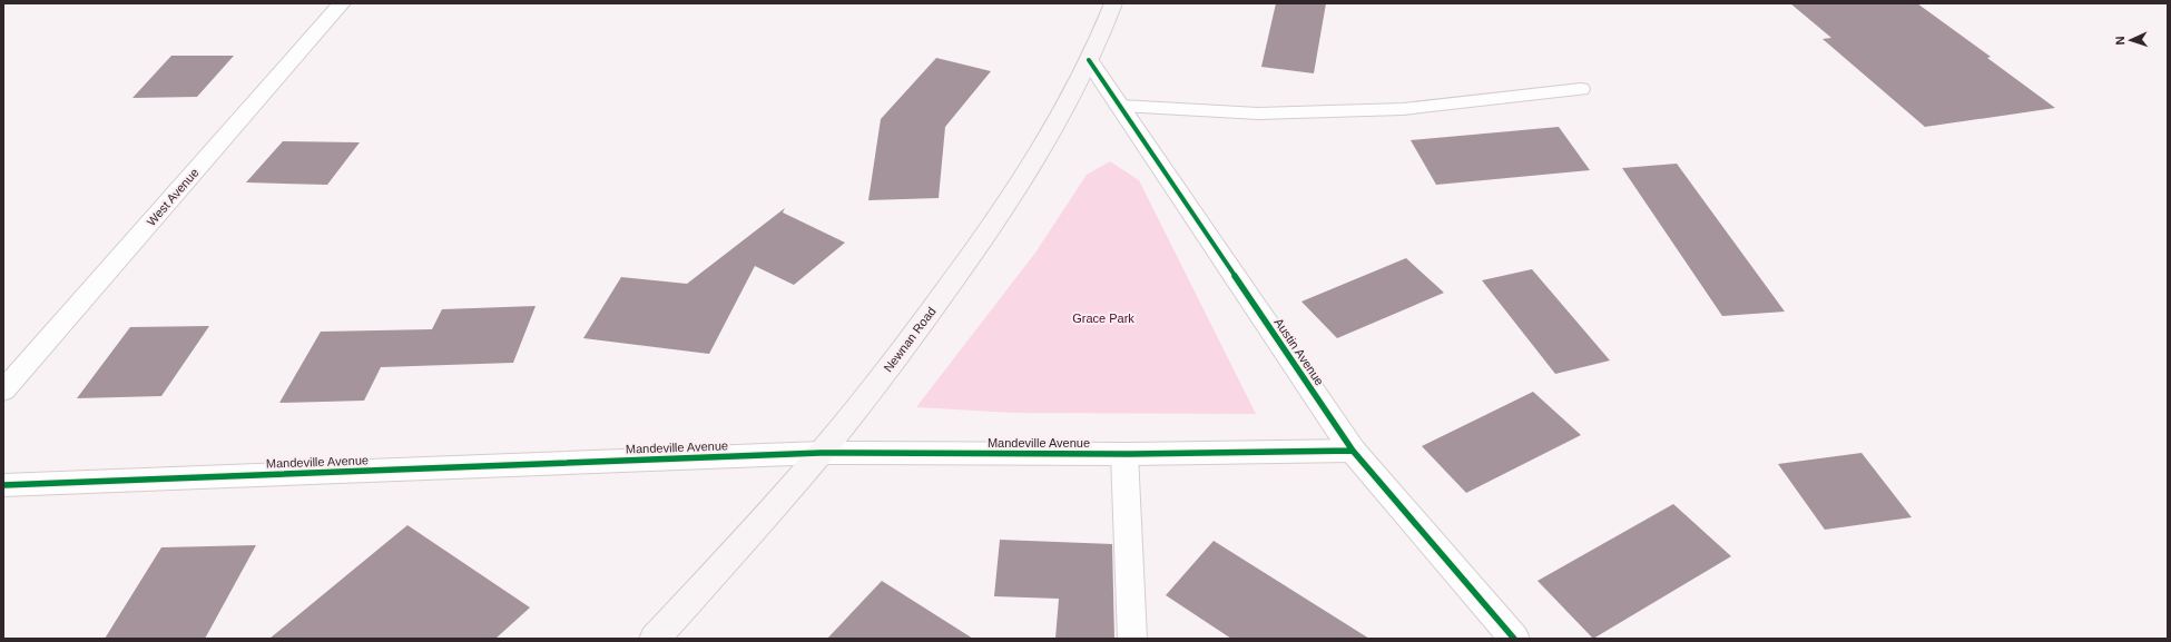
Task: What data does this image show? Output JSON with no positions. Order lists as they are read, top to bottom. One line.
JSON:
{"streets":{"main road":["Newnan Road"],"street":["West Avenue","Austin Avenue","Mandeville Avenue"]},"crossings":[["Newnan Road","Austin Avenue"],["Newnan Road","Mandeville Avenue"],["Austin Avenue","Mandeville Avenue"]],"parks":["Grace Park"],"north":"left"}
